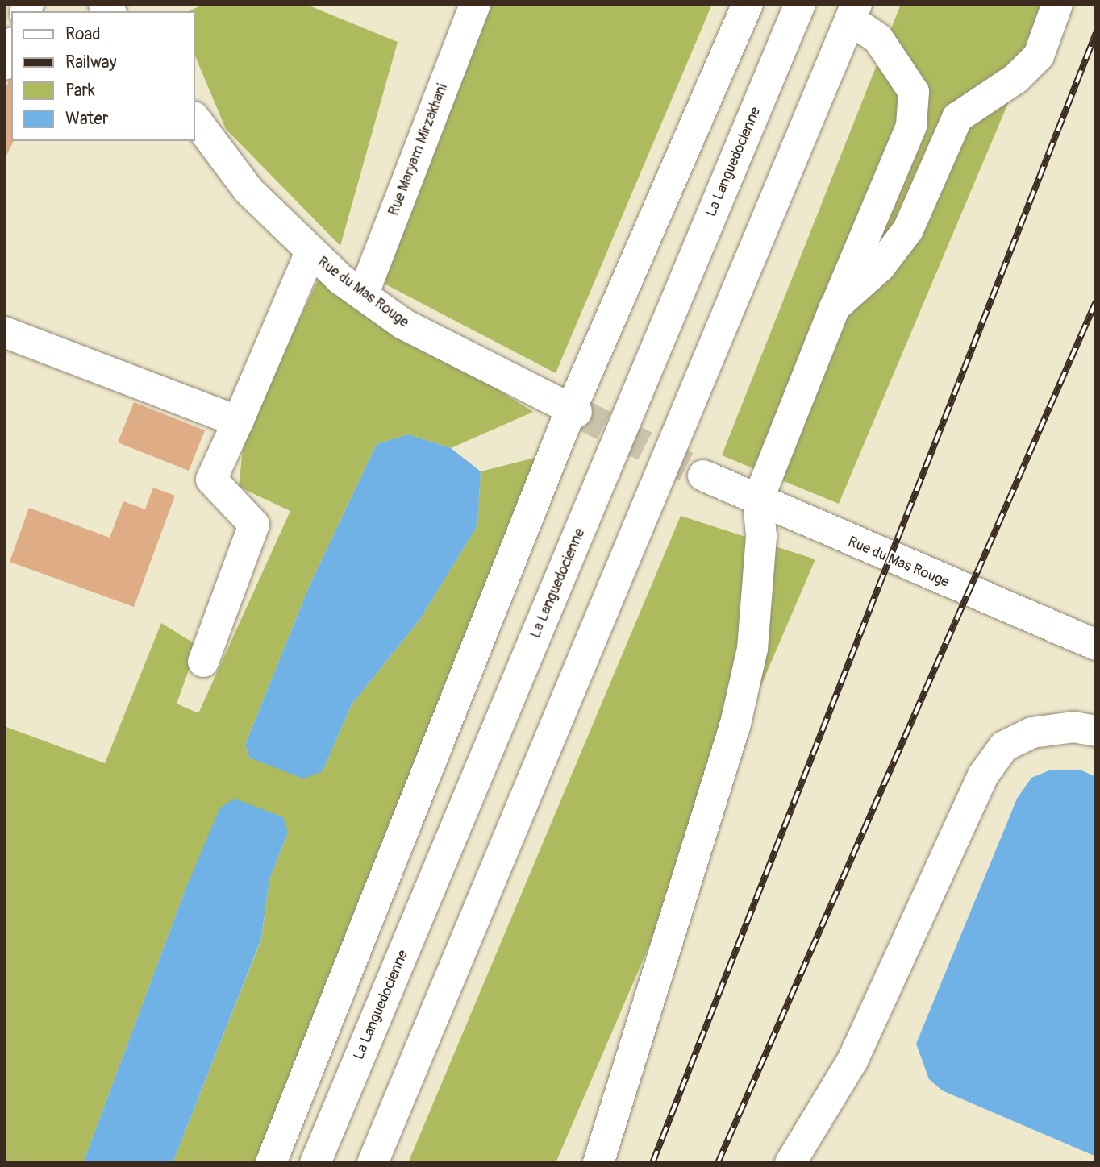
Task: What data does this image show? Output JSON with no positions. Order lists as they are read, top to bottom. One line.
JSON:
{"streets":{"main road":["Rue Maryam Mirzakhani","La Languedocienne","Rue du Mas Rouge"]},"crossings":[["Rue Maryam Mirzakhani","Rue du Mas Rouge"]],"legend":["Road","Railway","Park","Water"]}
